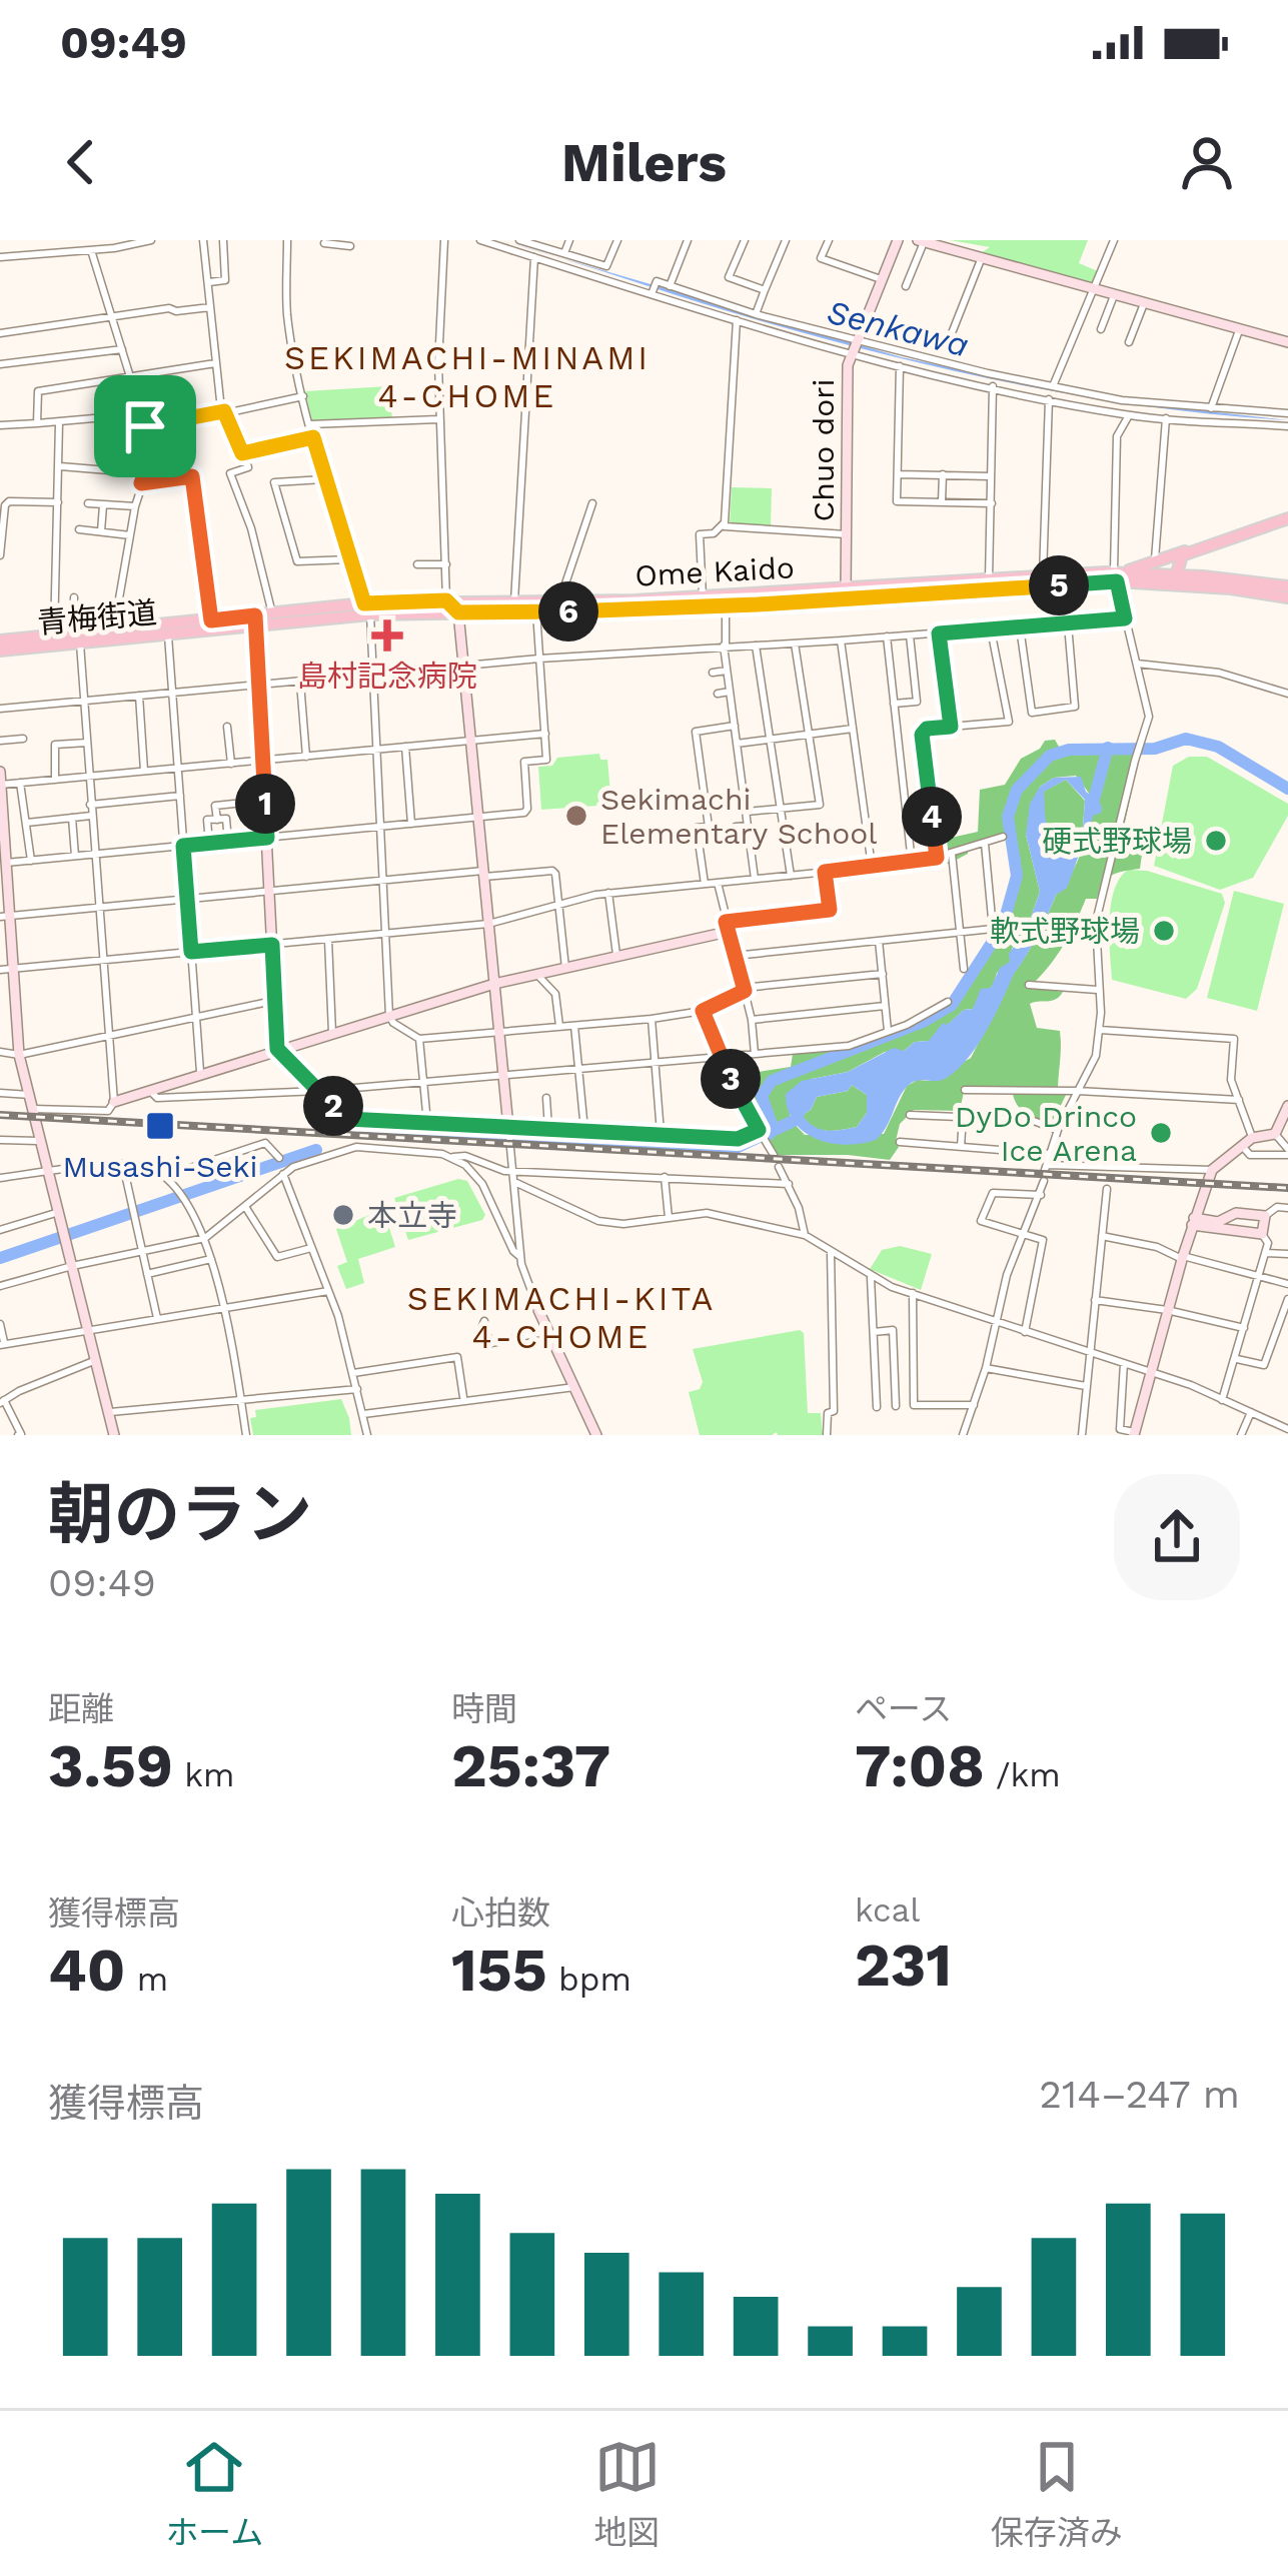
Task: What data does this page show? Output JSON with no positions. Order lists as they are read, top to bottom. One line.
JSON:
{"streets":{"main road":["Ome Kaido","青梅街道"],"street":["Chuo dori"]},"crossings":[["Chuo dori","青梅街道"],["Ome Kaido","青梅街道"]],"districts":["SEKIMACHI-MINAMI 4-CHOME","SEKIMACHI-KITA 4-CHOME"],"water":["Senkawa"],"places":{"health":["島村記念病院"],"other":["Sekimachi Elementary School","硬式野球場","軟式野球場","DyDo Drinco Ice Arena","本立寺"],"transit":["Musashi-Seki"]},"page":{"status":"09:49","header":"Milers","pins":["5","6","1","4","3","2"],"heading":["朝のラン","09:49"],"stats":[["距離","3.59 km"],["時間","25:37"],["ペース","7:08 /km"],["獲得標高","40 m"],["心拍数","155 bpm"],["kcal","231"]],"chart":["獲得標高","214–247 m"],"tabs":["ホーム","地図","保存済み"]}}
